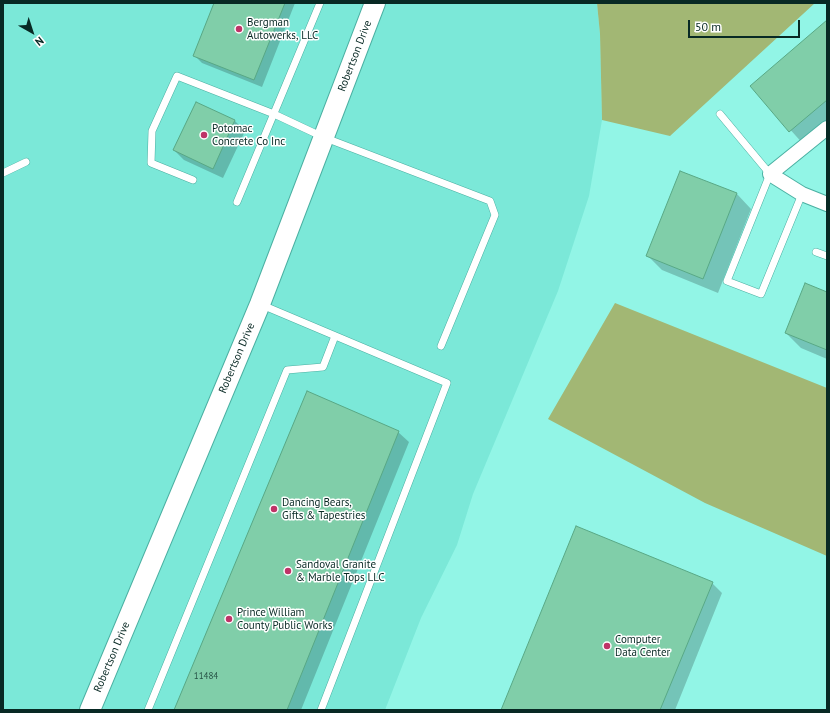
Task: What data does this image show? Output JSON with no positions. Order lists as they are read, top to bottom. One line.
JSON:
{"streets":{"street":["Robertson Drive"]},"places":["Bergman Autowerks, LLC","Potomac Concrete Co Inc","Dancing Bears, Gifts & Tapestries","Sandoval Granite & Marble Tops LLC","Prince William County Public Works","Computer Data Center"],"house_numbers":["11484"],"scale_bar":"50 m","north":"bottom right"}
